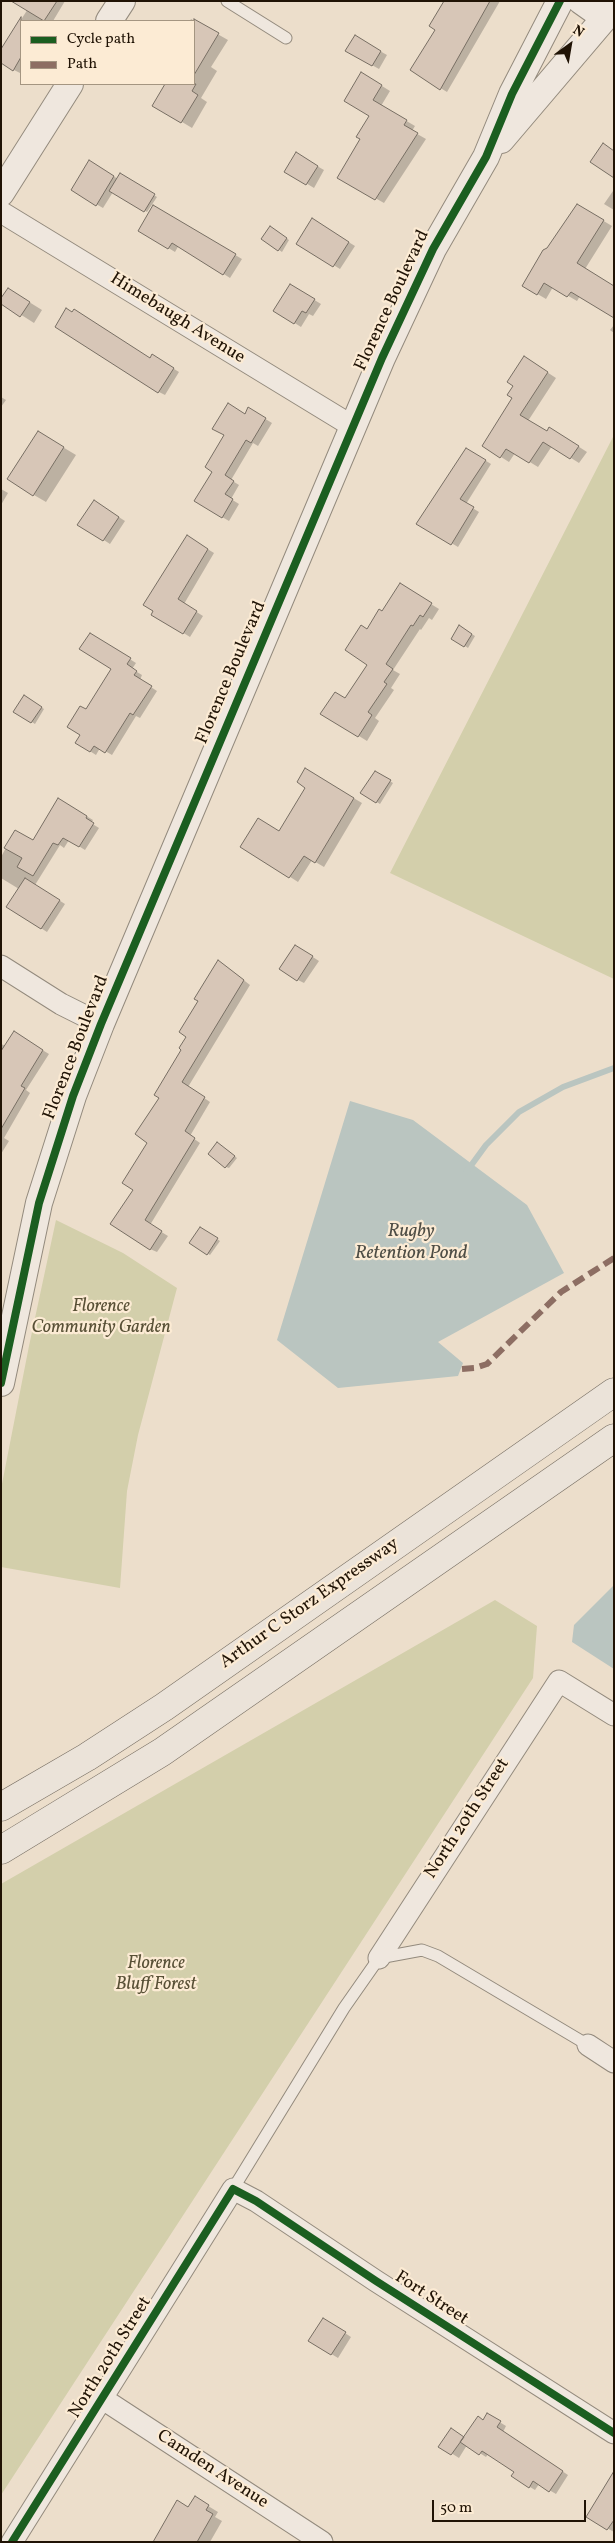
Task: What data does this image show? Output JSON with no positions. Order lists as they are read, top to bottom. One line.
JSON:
{"streets":{"highway":["Arthur C Storz Expressway"],"street":["Florence Boulevard","Himebaugh Avenue","North 20th Street","Fort Street","Camden Avenue"]},"crossings":[["Florence Boulevard","Himebaugh Avenue"],["North 20th Street","Fort Street"],["North 20th Street","Camden Avenue"]],"water":["Rugby Retention Pond"],"parks":["Florence Community Garden","Florence Bluff Forest"],"legend":["Cycle path","Path"],"scale_bar":"50 m","north":"top right"}
